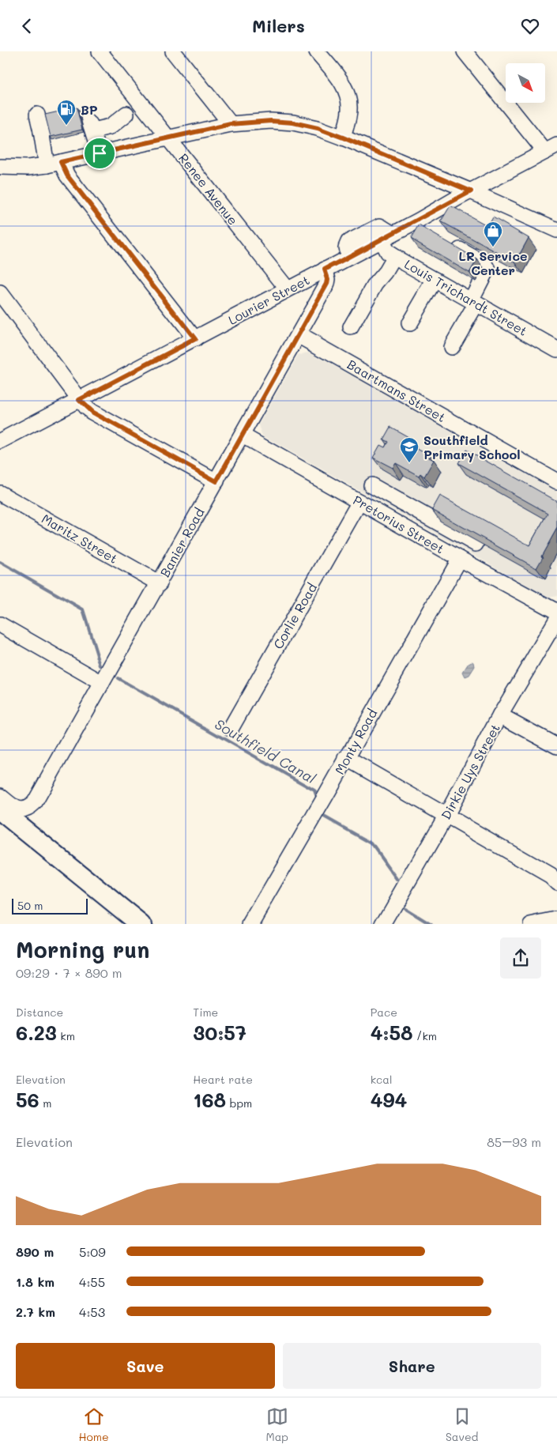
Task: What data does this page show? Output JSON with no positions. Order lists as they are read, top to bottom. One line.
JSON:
{"streets":{"street":["Renee Avenue","Louis Trichardt Street","Lourier Street","Baartmans Street","Pretorius Street","Maritz Street","Banier Road","Corlie Road","Monty Road","Dirkie Uys Street"]},"crossings":[["Renee Avenue","Lourier Street"],["Louis Trichardt Street","Lourier Street"],["Lourier Street","Banier Road"],["Baartmans Street","Banier Road"],["Pretorius Street","Banier Road"],["Pretorius Street","Corlie Road"],["Pretorius Street","Monty Road"],["Maritz Street","Banier Road"]],"water":["Southfield Canal"],"places":{"fuel station":["BP"],"shop":["LR Service Center"],"school or university":["Southfield Primary School"]},"scale_bar":"50 m","north":"bottom right","page":{"header":"Milers","scale":"50 m","heading":["Morning run","09:29 · 7 × 890 m"],"stats":[["Distance","6.23 km"],["Time","30:57"],["Pace","4:58 /km"],["Elevation","56 m"],["Heart rate","168 bpm"],["kcal","494"]],"chart":["Elevation","85–93 m"],"list":[{"name":"890 m","note":"5:09"},{"name":"1.8 km","note":"4:55"},{"name":"2.7 km","note":"4:53"}],"buttons":["Save","Share"],"tabs":["Home","Map","Saved"]}}
